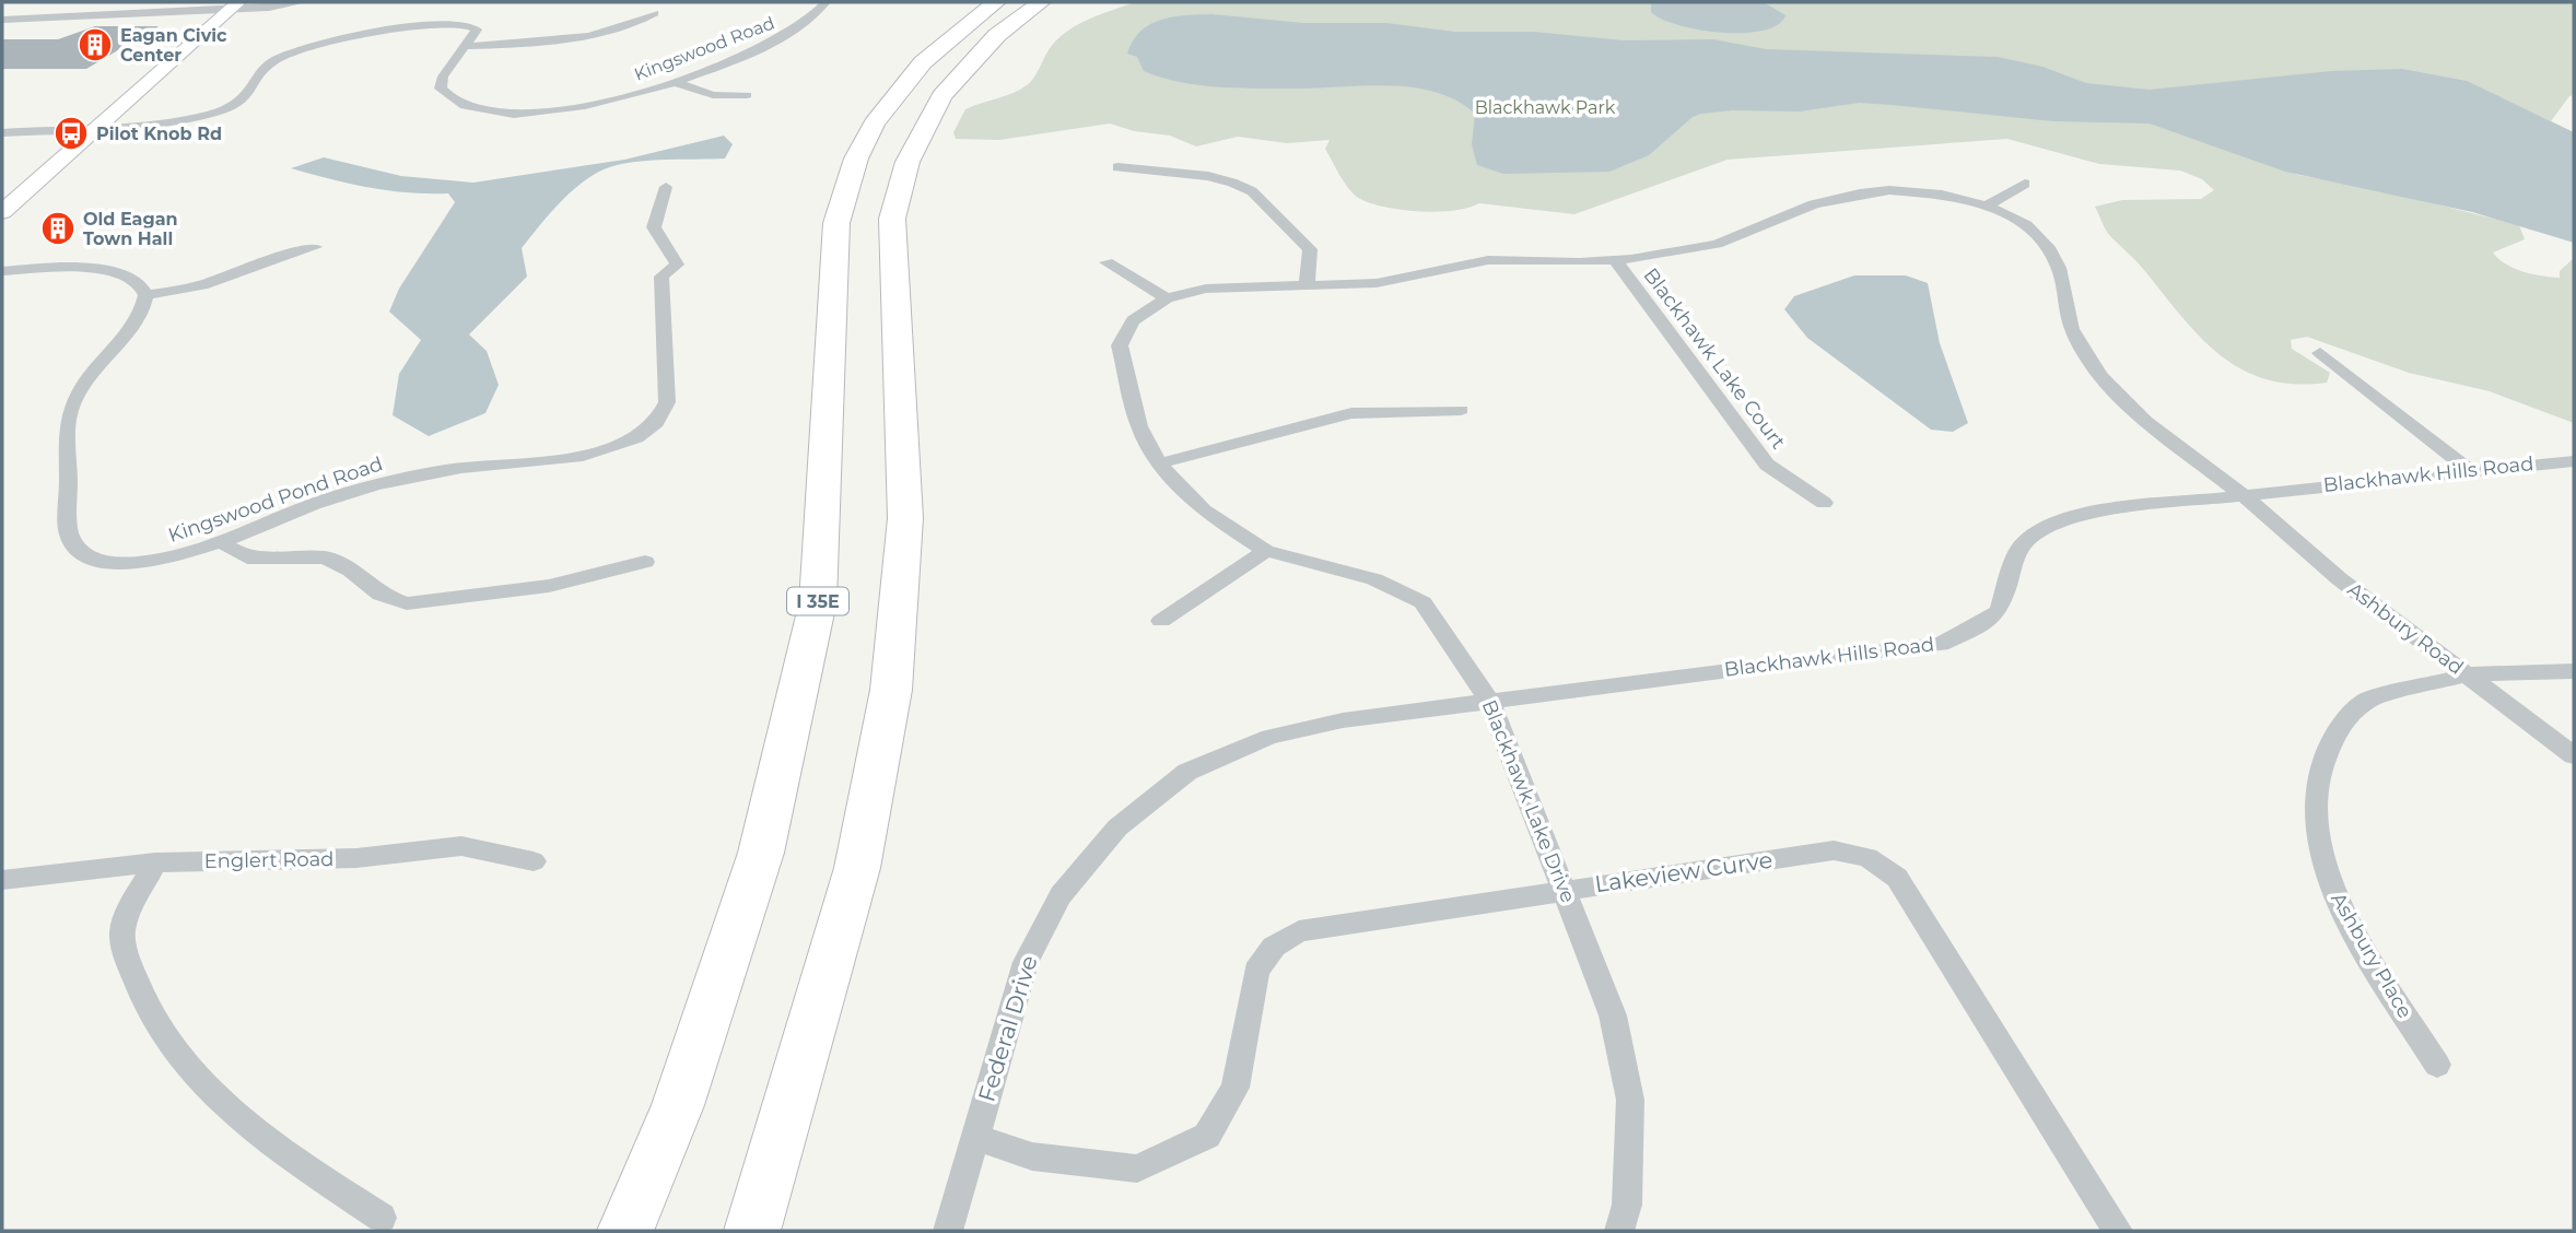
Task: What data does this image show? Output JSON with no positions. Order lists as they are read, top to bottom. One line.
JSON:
{"streets":{"highway":["I 35E"],"street":["Kingswood Road","Blackhawk Lake Court","Blackhawk Hills Road","Kingswood Pond Road","Ashbury Road","Blackhawk Lake Drive","Englert Road","Lakeview Curve","Ashbury Place","Federal Drive"]},"crossings":[["Blackhawk Lake Court","Blackhawk Lake Drive"],["Blackhawk Hills Road","Ashbury Road"],["Blackhawk Hills Road","Blackhawk Lake Drive"],["Blackhawk Hills Road","Federal Drive"],["Ashbury Road","Blackhawk Lake Drive"],["Ashbury Road","Ashbury Place"],["Blackhawk Lake Drive","Lakeview Curve"],["Lakeview Curve","Federal Drive"]],"parks":["Blackhawk Park"],"places":{"building":["Eagan Civic Center","Old Eagan Town Hall"],"bus stop":["Pilot Knob Rd"]}}
